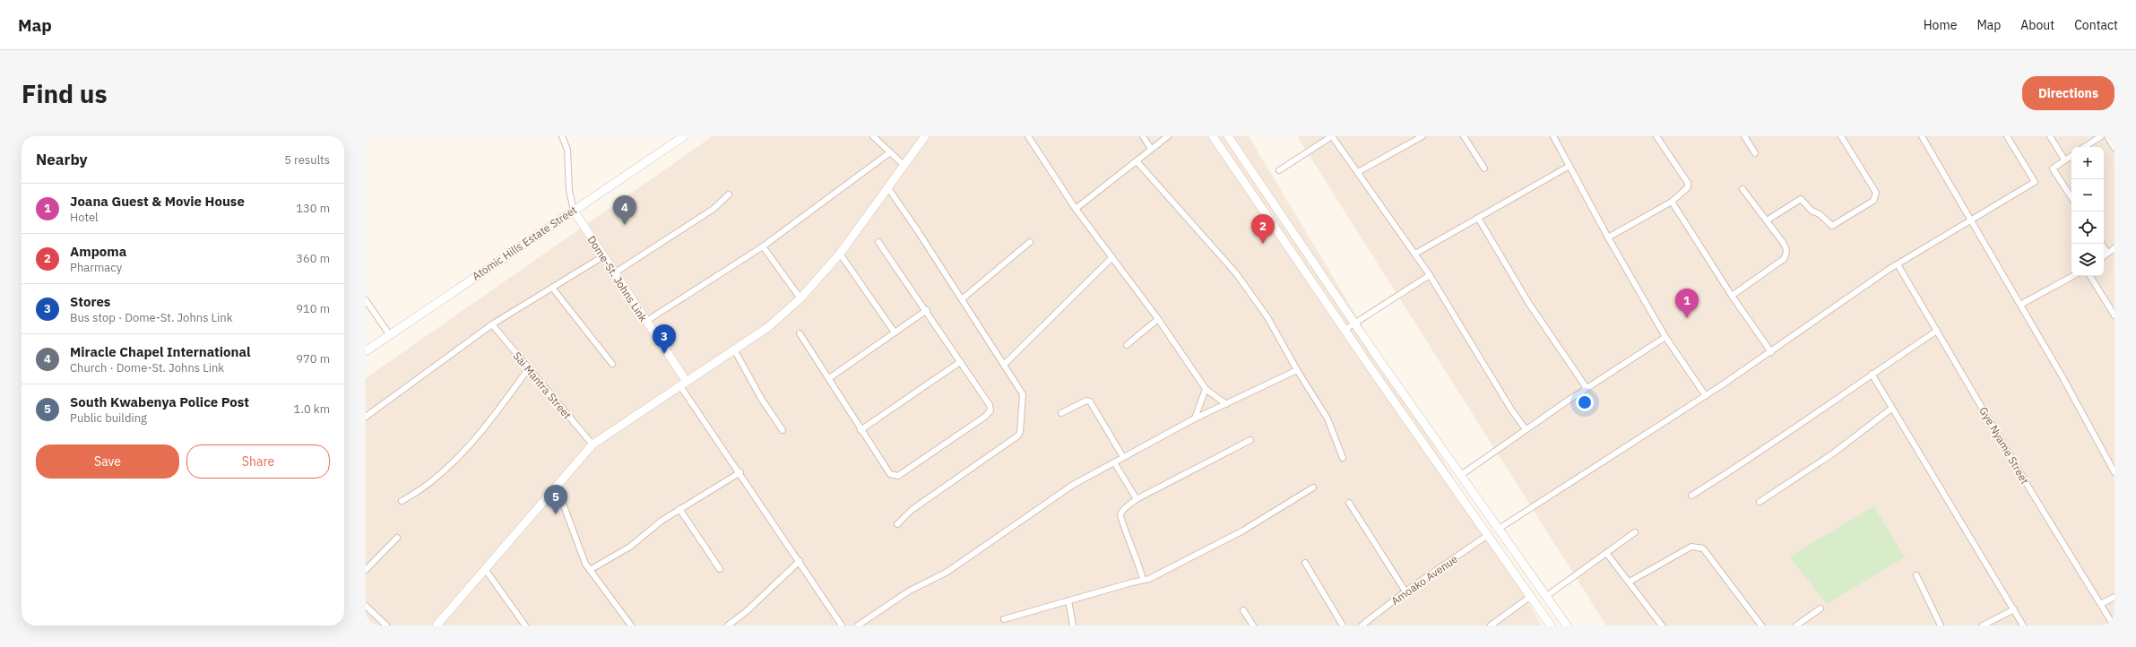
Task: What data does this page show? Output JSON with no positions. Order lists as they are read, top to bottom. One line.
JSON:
{"streets":{"main road":["Atomic Hills Estate Street","Dome-St. Johns Link"],"street":["Sai Mantra Street","Gye Nyame Street","Amoako Avenue"]},"crossings":[["Atomic Hills Estate Street","Dome-St. Johns Link"]],"page":{"header":"Map","nav":["Home","Map","About","Contact"],"buttons":["Directions",["Save","Share"]],"title":"Find us","heading":["Nearby","5 results"],"map_buttons":["+","−"],"list":[{"mark":"1","name":"Joana Guest & Movie House","note":"Hotel","value":"130 m"},{"mark":"2","name":"Ampoma","note":"Pharmacy","value":"360 m"},{"mark":"3","name":"Stores","note":"Bus stop · Dome-St. Johns Link","value":"910 m"},{"mark":"4","name":"Miracle Chapel International","note":"Church · Dome-St. Johns Link","value":"970 m"},{"mark":"5","name":"South Kwabenya Police Post","note":"Public building","value":"1.0 km"}],"pins":["4","2","1","3","5"]}}
